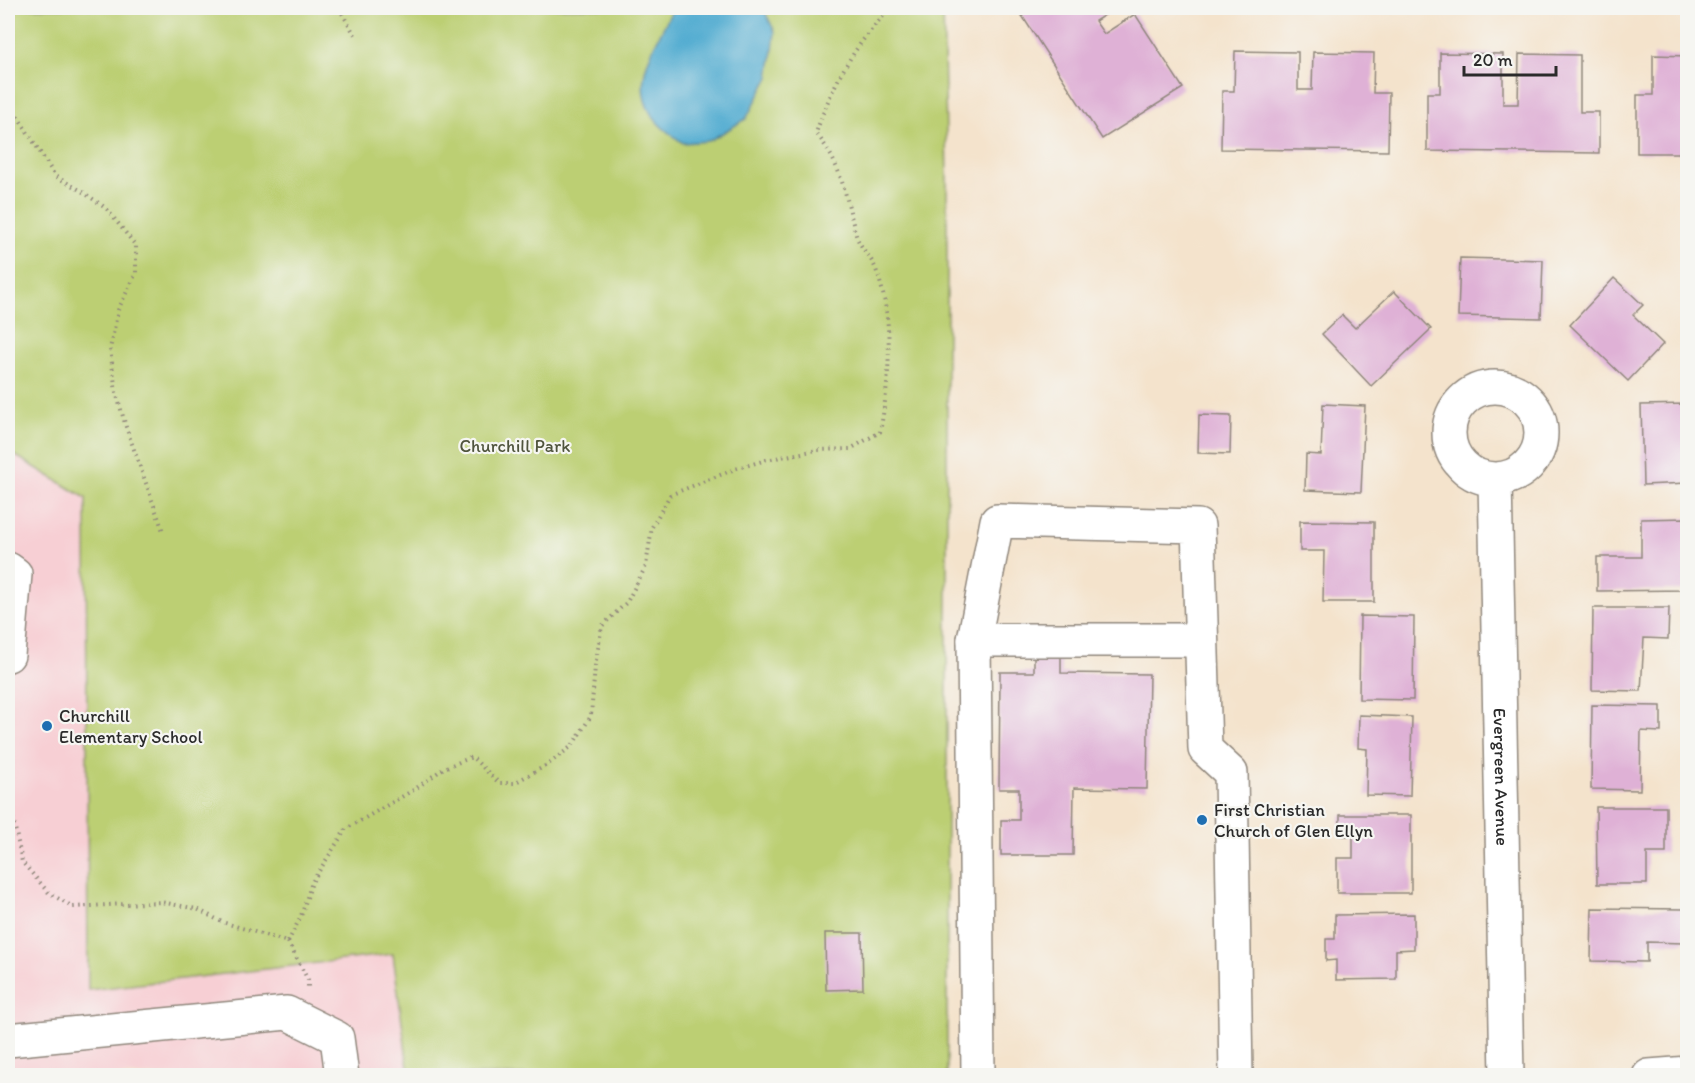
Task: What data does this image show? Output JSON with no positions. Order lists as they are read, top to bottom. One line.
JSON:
{"streets":{"street":["Evergreen Avenue"]},"parks":["Churchill Park"],"places":["Churchill Elementary School","First Christian Church of Glen Ellyn"],"scale_bar":"20 m"}
